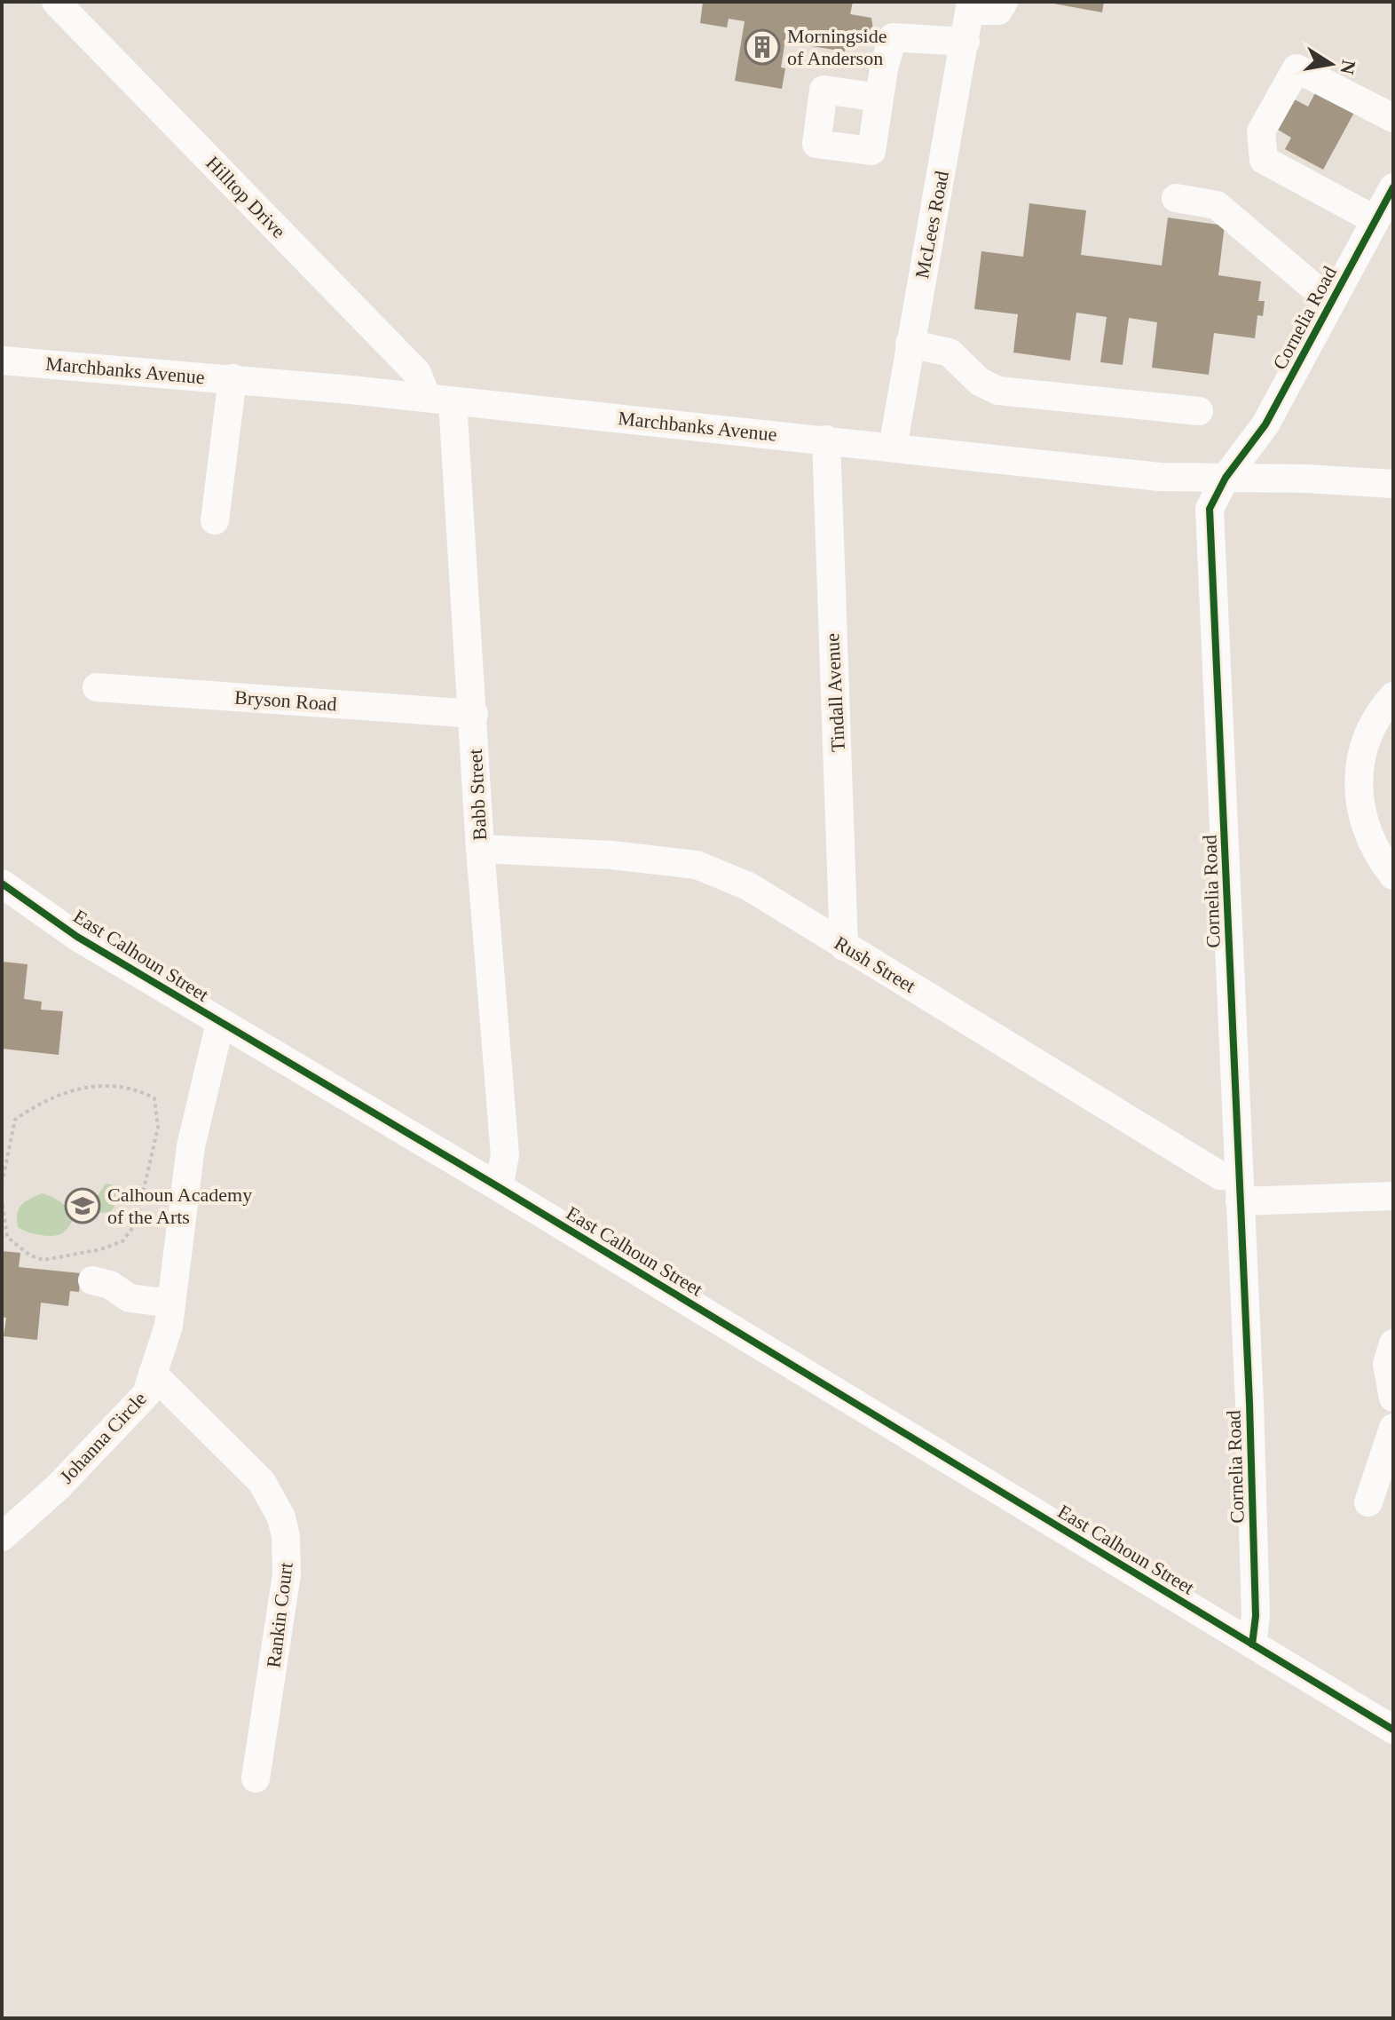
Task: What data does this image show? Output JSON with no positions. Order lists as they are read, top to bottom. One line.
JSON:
{"streets":{"street":["Hilltop Drive","McLees Road","Cornelia Road","Marchbanks Avenue","Tindall Avenue","Bryson Road","Babb Street","East Calhoun Street","Rush Street","Johanna Circle","Rankin Court"]},"crossings":[["Hilltop Drive","Marchbanks Avenue"],["Hilltop Drive","Babb Street"],["McLees Road","Marchbanks Avenue"],["Cornelia Road","Marchbanks Avenue"],["Cornelia Road","East Calhoun Street"],["Cornelia Road","Rush Street"],["Marchbanks Avenue","Tindall Avenue"],["Marchbanks Avenue","Babb Street"],["Tindall Avenue","Rush Street"],["Bryson Road","Babb Street"],["Babb Street","East Calhoun Street"],["Babb Street","Rush Street"],["East Calhoun Street","Johanna Circle"],["Johanna Circle","Rankin Court"]],"places":{"building":["Morningside of Anderson"],"school or university":["Calhoun Academy of the Arts"]},"north":"right"}
